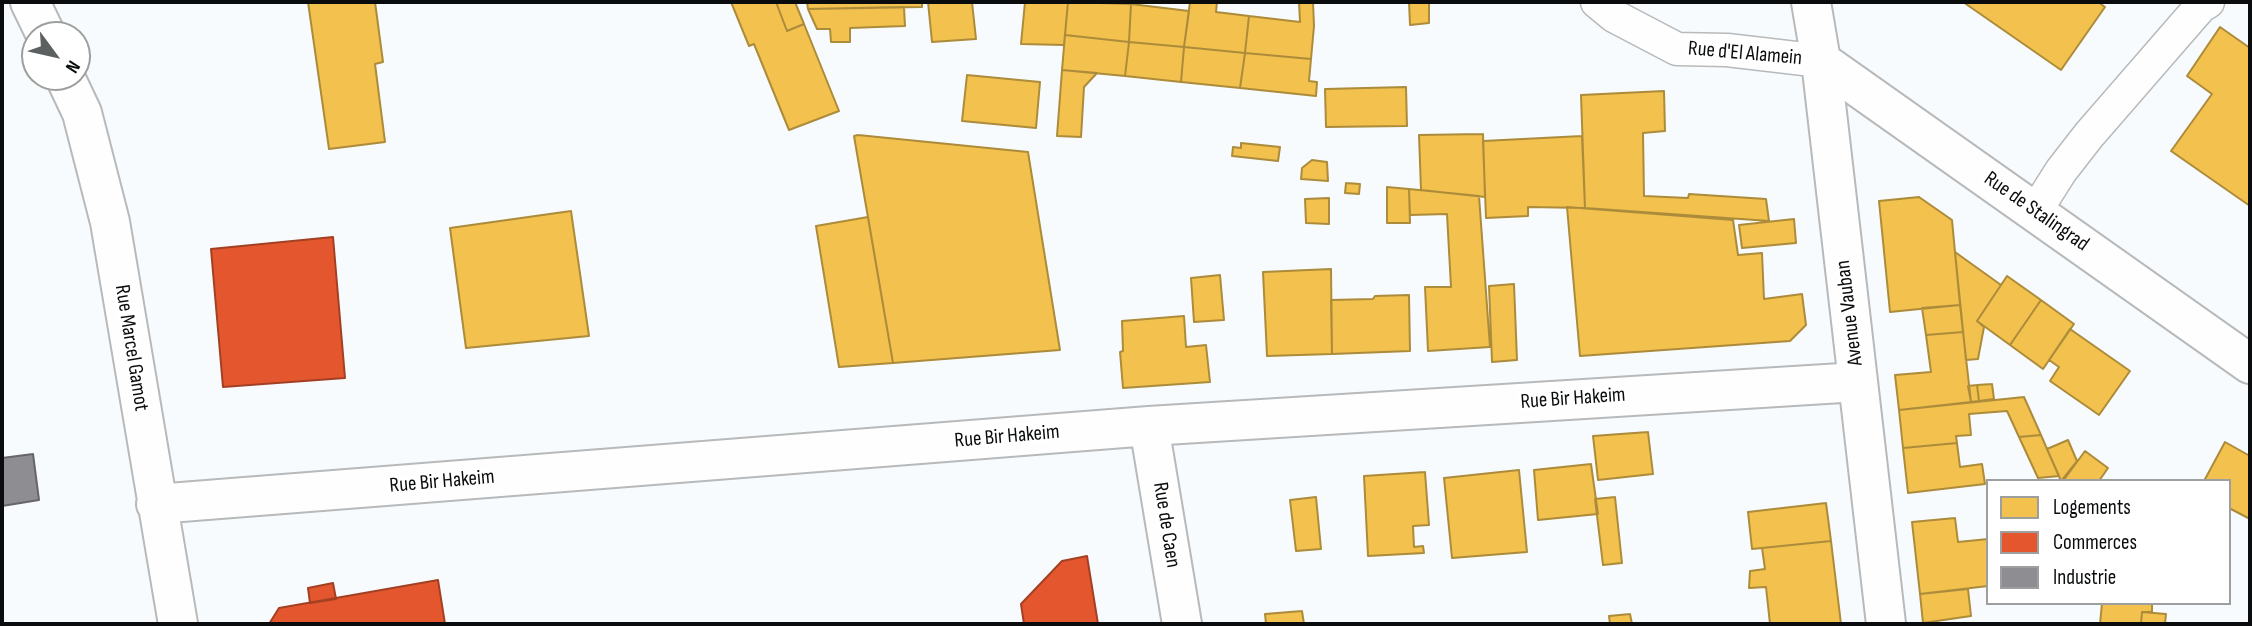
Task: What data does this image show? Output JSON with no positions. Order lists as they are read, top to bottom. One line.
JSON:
{"streets":{"street":["Rue de Stalingrad","Avenue Vauban","Rue Marcel Gamot","Rue Bir Hakeim","Rue de Caen"],"lane":["Rue d'El Alamein"]},"crossings":[["Rue d'El Alamein","Rue de Stalingrad"],["Rue d'El Alamein","Avenue Vauban"],["Rue de Stalingrad","Avenue Vauban"],["Avenue Vauban","Rue Bir Hakeim"],["Rue Marcel Gamot","Rue Bir Hakeim"],["Rue Bir Hakeim","Rue de Caen"]],"legend":["Logements","Commerces","Industrie"],"north":"bottom right"}
